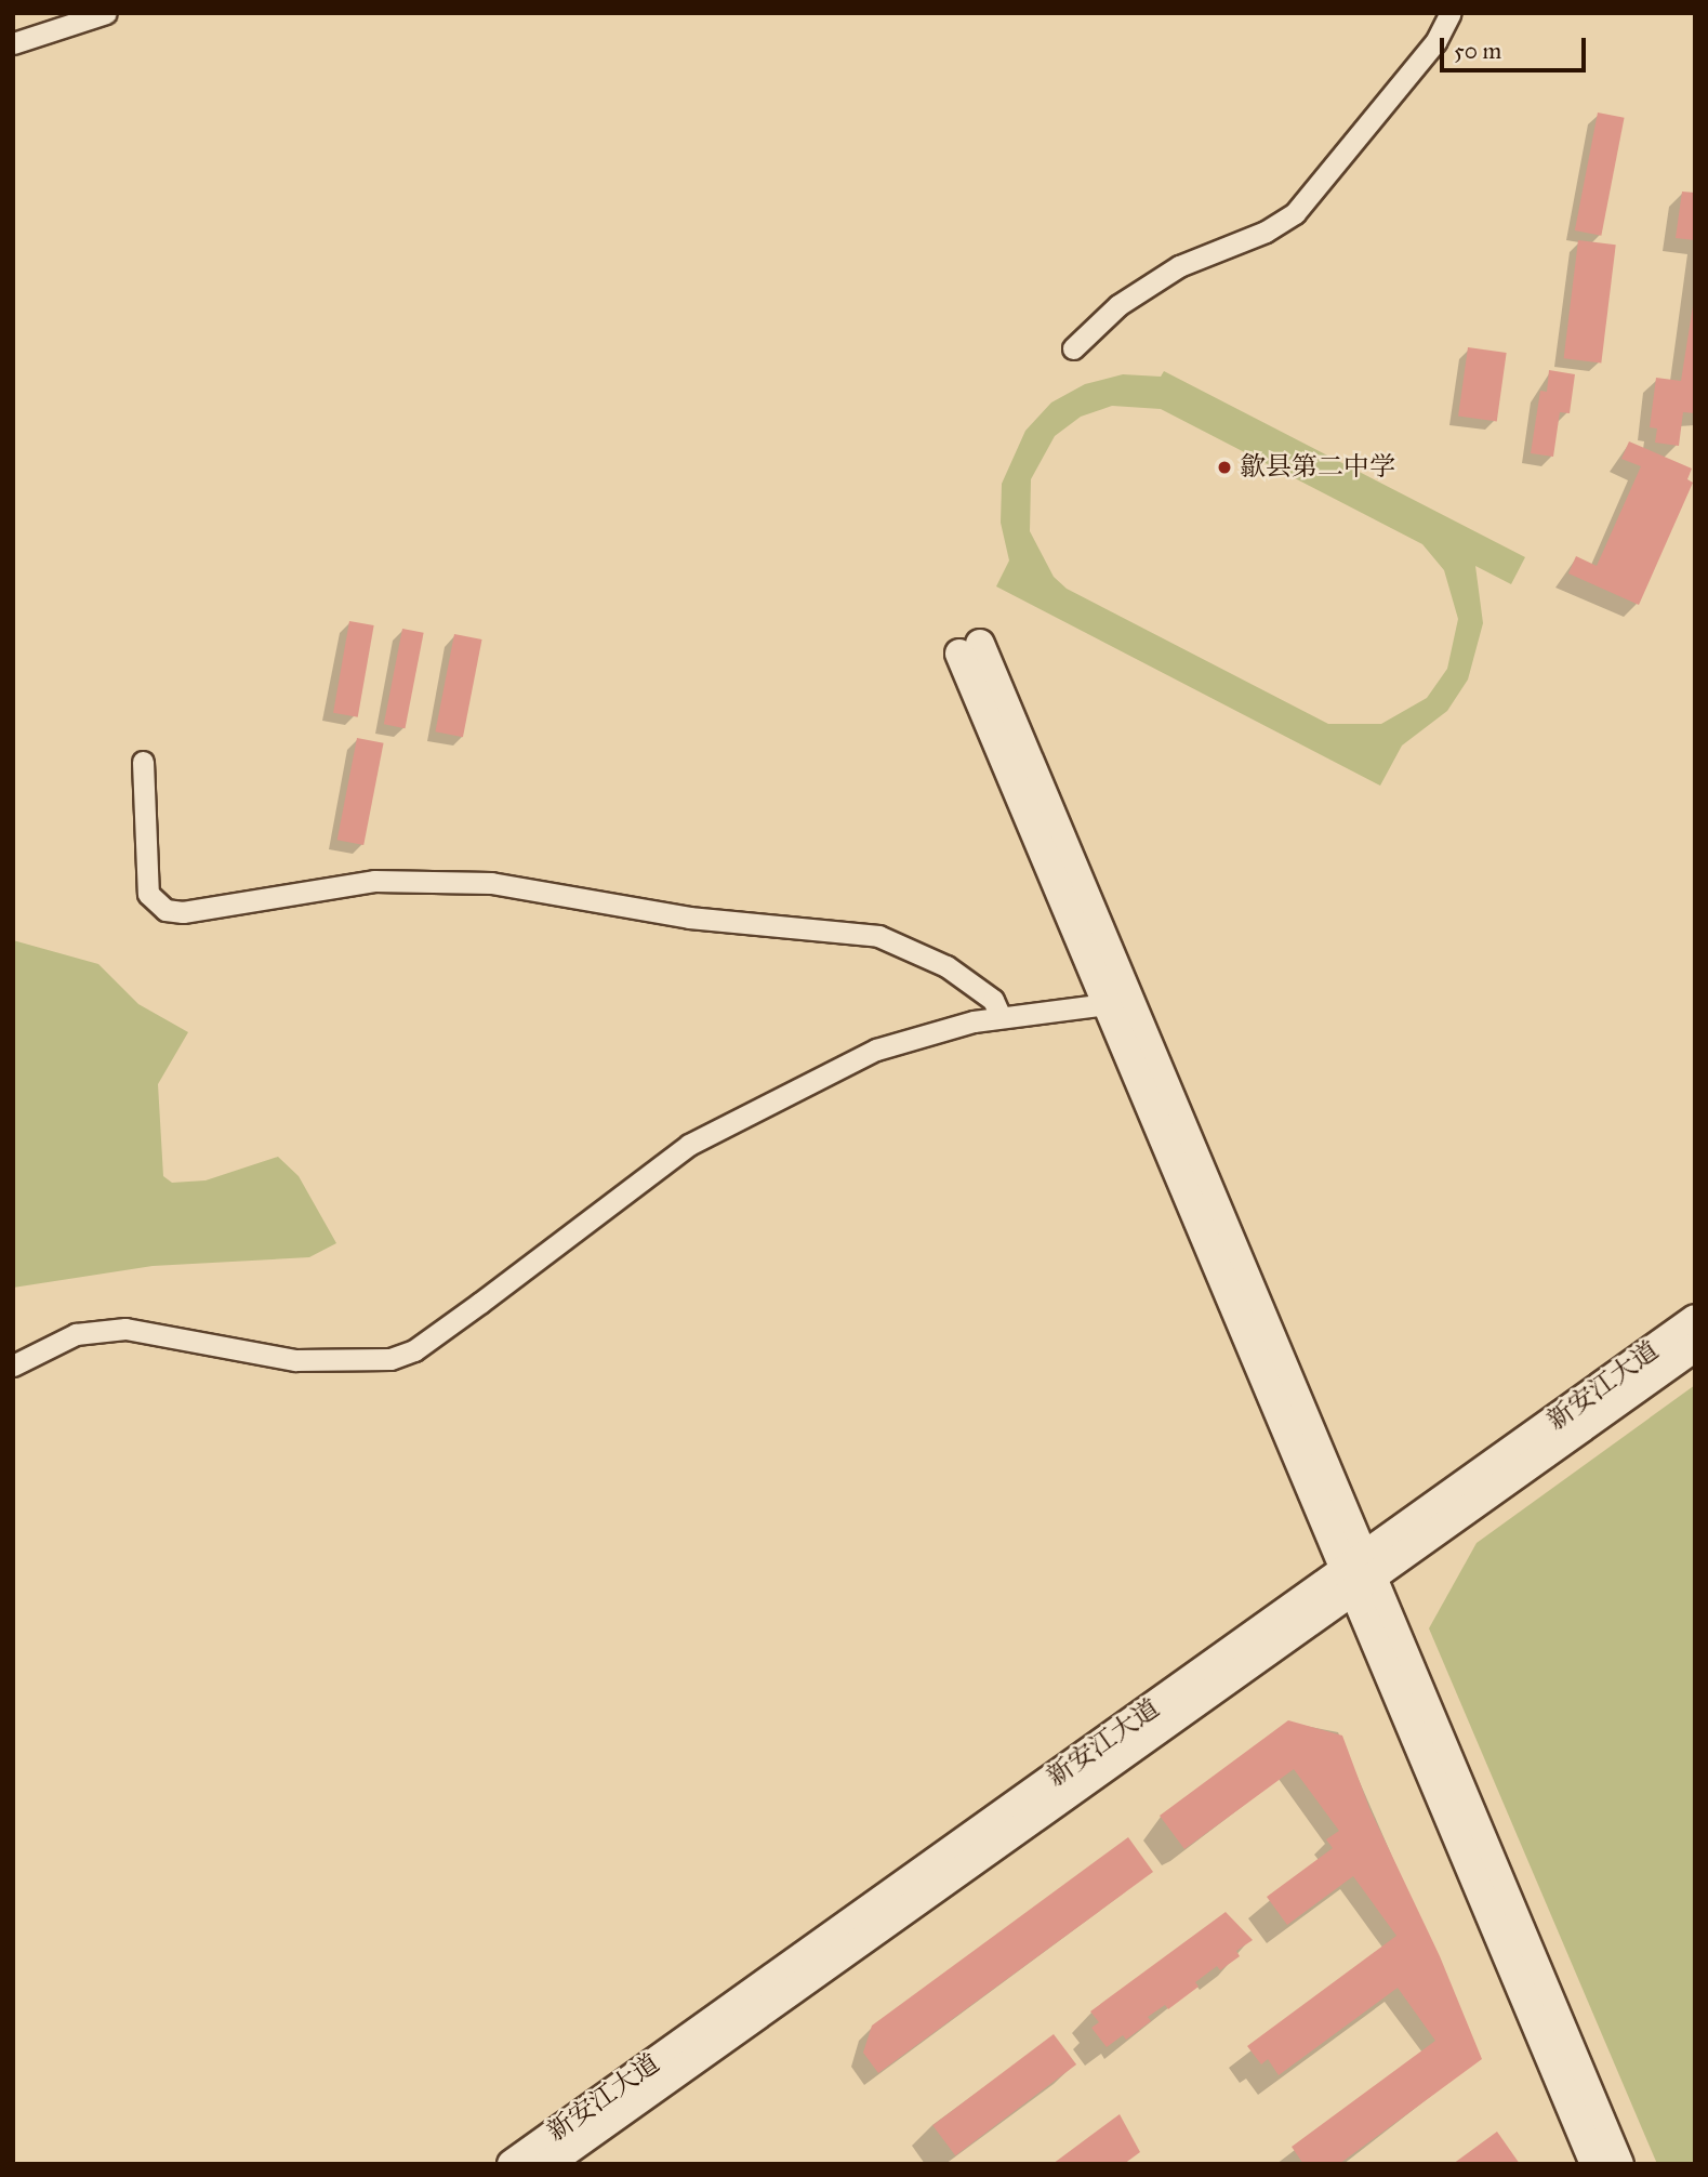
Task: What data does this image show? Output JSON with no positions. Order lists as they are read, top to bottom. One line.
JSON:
{"streets":{"street":["新安江大道"]},"places":["歙县第二中学"],"scale_bar":"50 m"}
